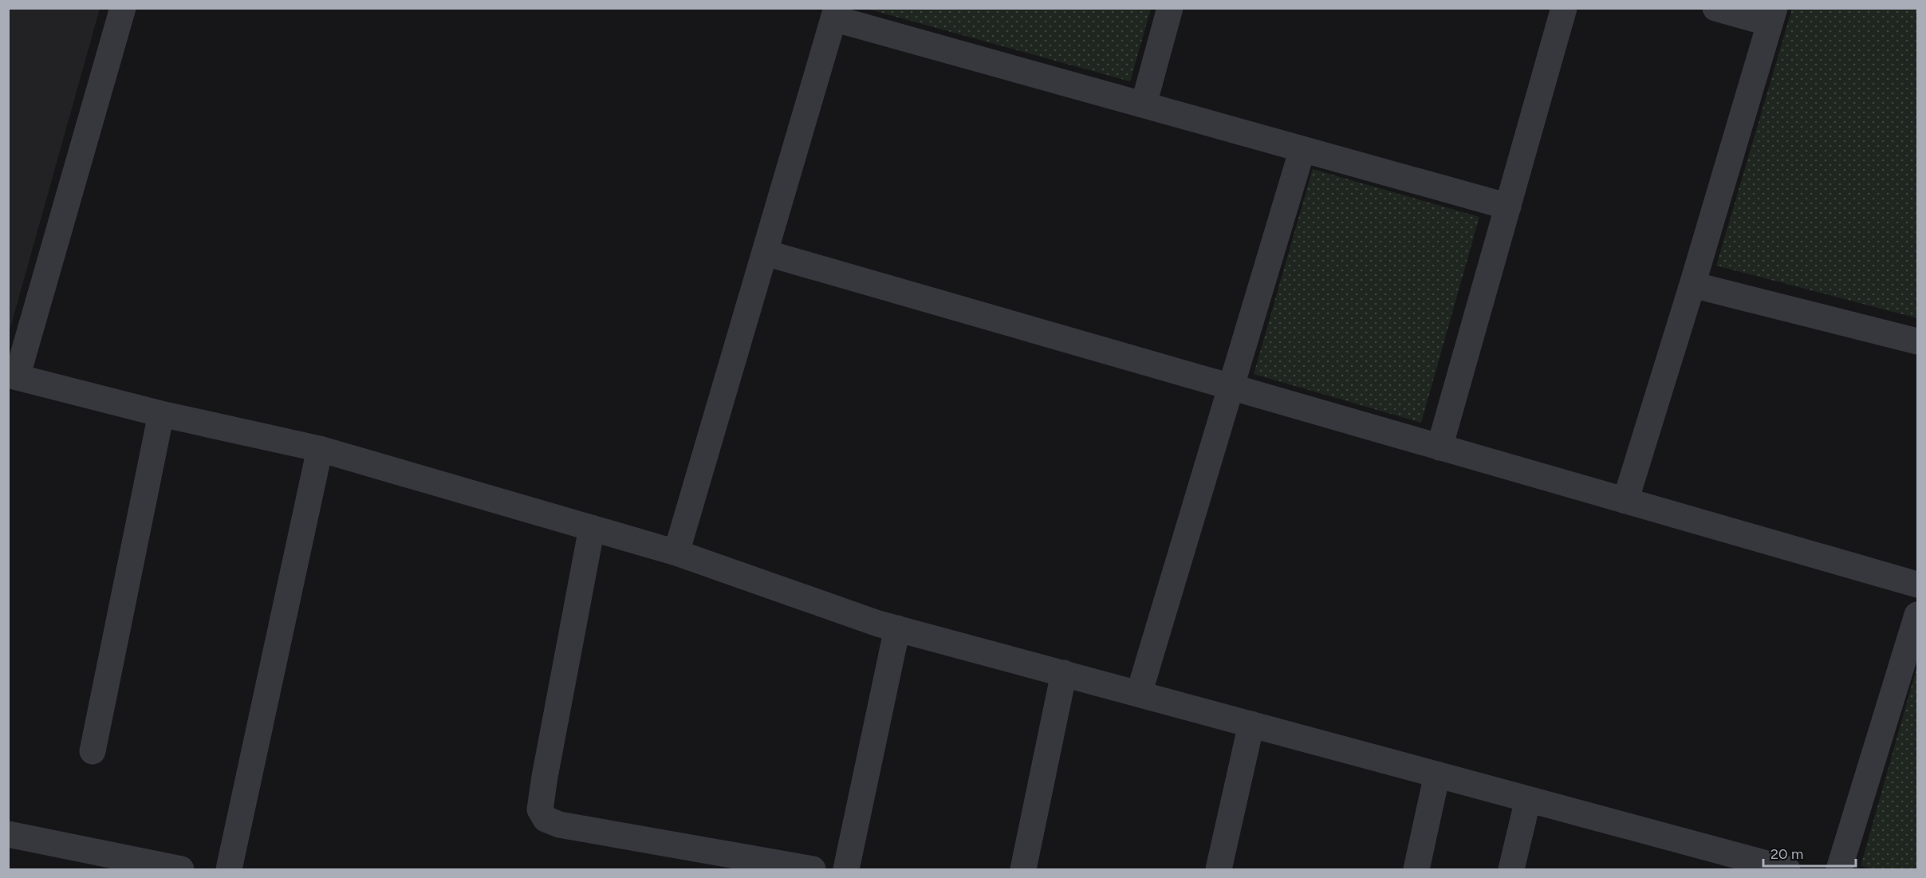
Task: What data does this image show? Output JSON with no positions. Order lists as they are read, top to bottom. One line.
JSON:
{"scale_bar":"20 m"}
